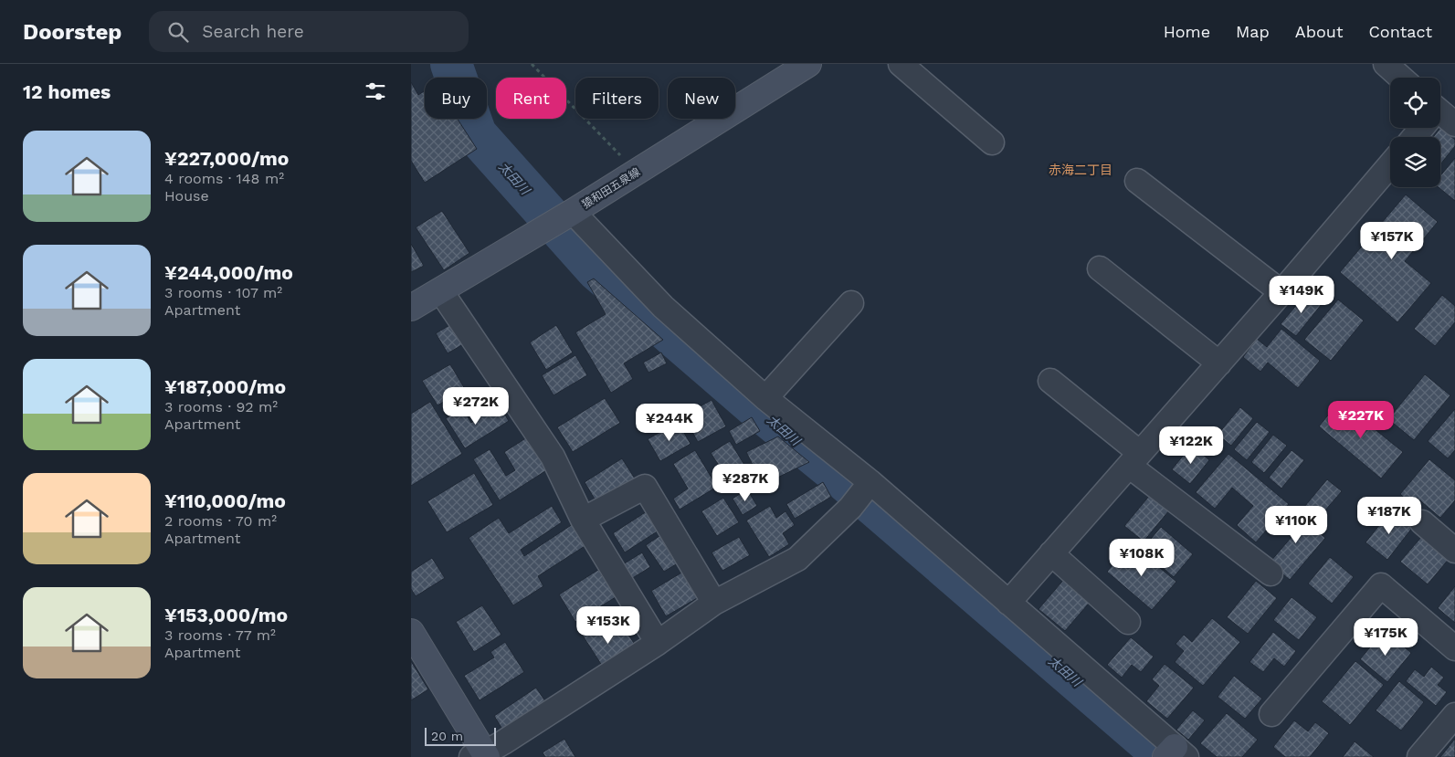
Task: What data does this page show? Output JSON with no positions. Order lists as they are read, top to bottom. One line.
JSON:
{"streets":{"main road":["猿和田五泉線"]},"districts":["赤海二丁目"],"water":["太田川"],"scale_bar":"20 m","page":{"header":"Doorstep","search":"Search here","nav":["Home","Map","About","Contact"],"heading":"12 homes","chip":["Buy","Rent","Filters","New"],"list":[{"name":"¥227,000/mo","note":"4 rooms · 148 m² · House"},{"name":"¥244,000/mo","note":"3 rooms · 107 m² · Apartment"},{"name":"¥187,000/mo","note":"3 rooms · 92 m² · Apartment"},{"name":"¥110,000/mo","note":"2 rooms · 70 m² · Apartment"},{"name":"¥153,000/mo","note":"3 rooms · 77 m² · Apartment"}],"price":["¥157K","¥149K","¥272K","¥227K","¥244K","¥122K","¥287K","¥187K","¥110K","¥108K","¥153K","¥175K"],"scale":"20 m"}}
